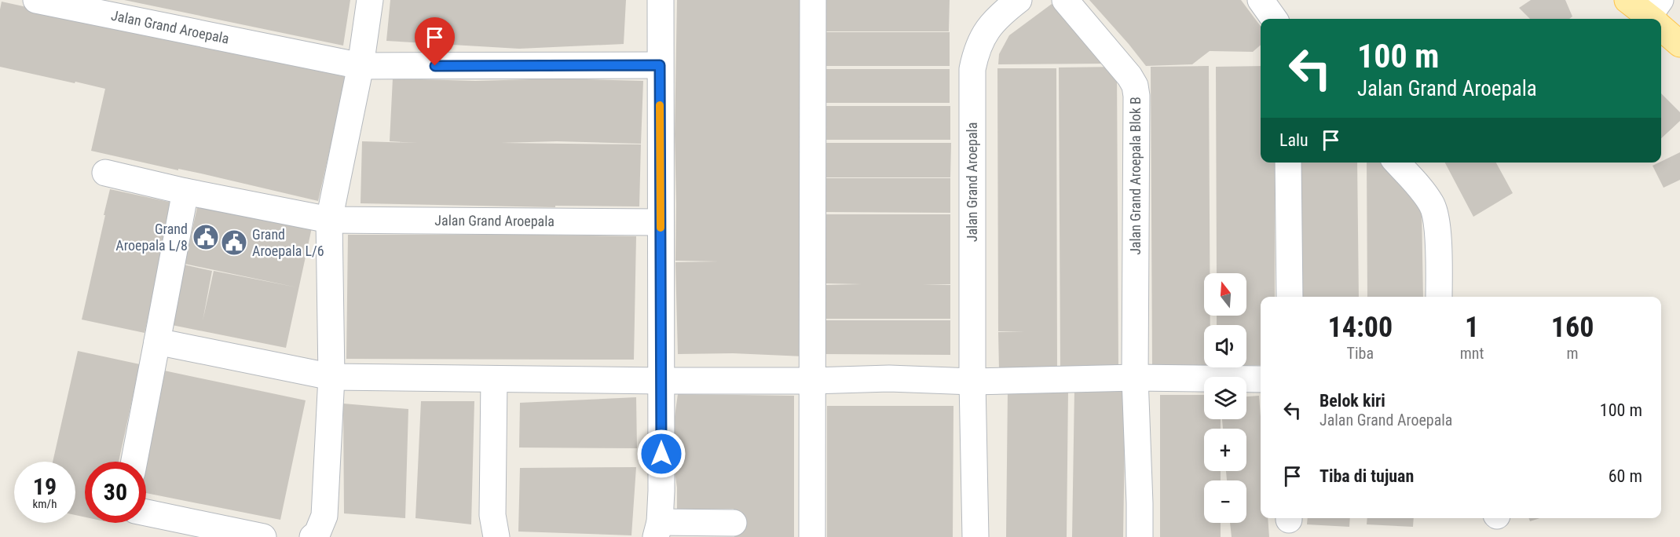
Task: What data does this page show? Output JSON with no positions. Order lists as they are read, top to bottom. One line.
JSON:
{"streets":{"street":["Jalan Grand Aroepala","Jalan Grand Aroepala Blok B"]},"places":{"public building":["Grand Aroepala L/8","Grand Aroepala L/6"]},"north":"top","page":{"turn":["100 m","Jalan Grand Aroepala"],"then":"Lalu","map_buttons":["+","−"],"eta":["14:00","Tiba","1","mnt","160","m"],"list":[{"name":"Belok kiri","note":"Jalan Grand Aroepala","value":"100 m"},{"name":"Tiba di tujuan","value":"60 m"}],"speed":"19 km/h","limit":"30"}}
